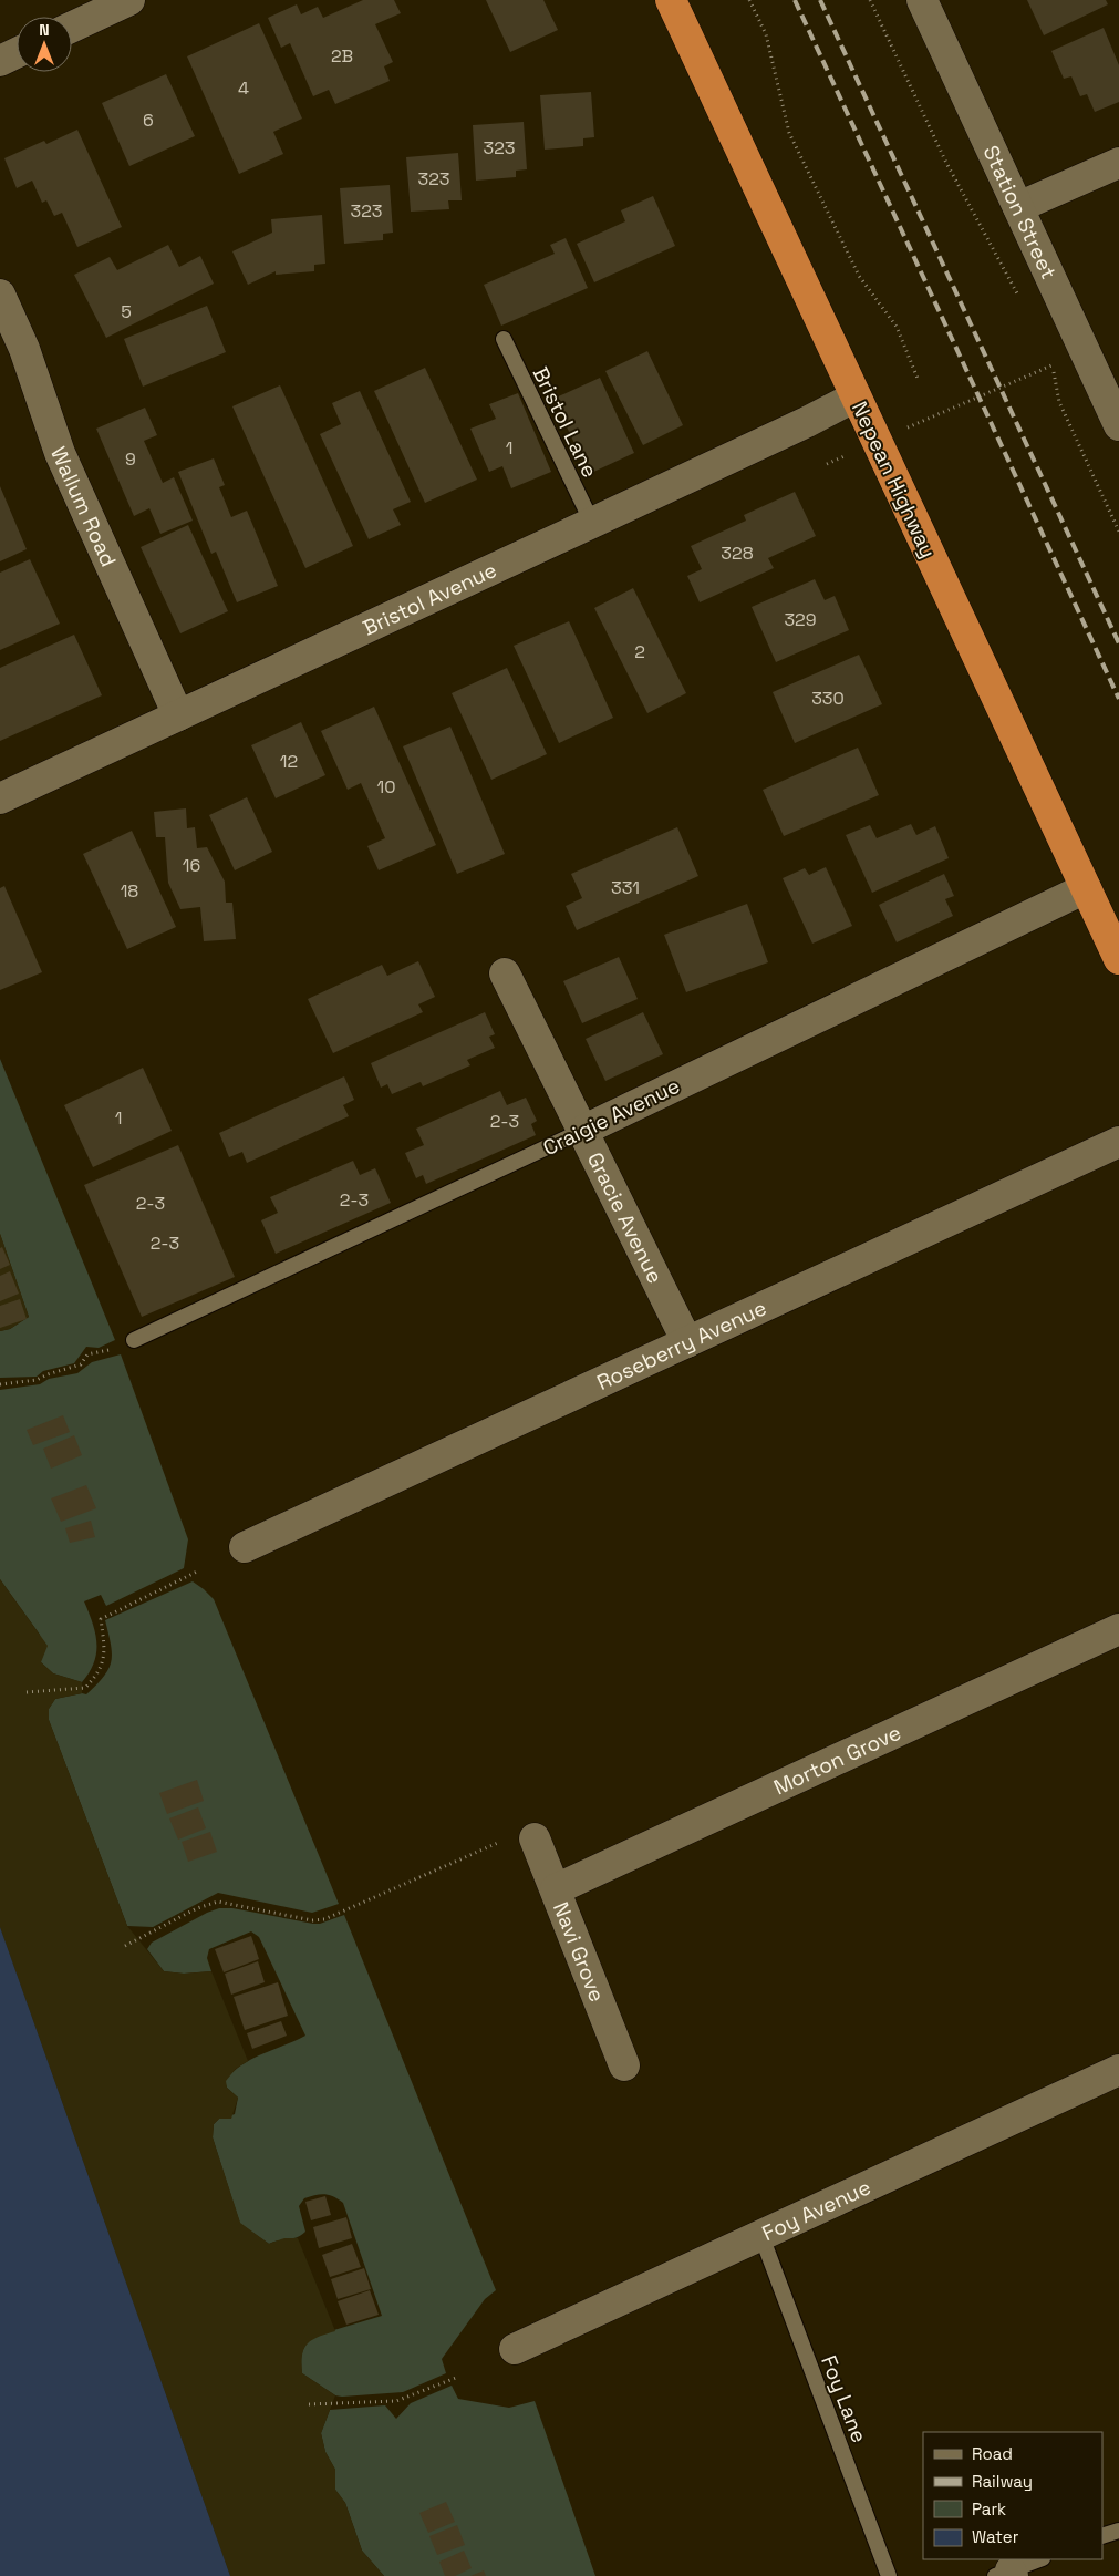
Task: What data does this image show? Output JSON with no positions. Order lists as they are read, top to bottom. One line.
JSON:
{"streets":{"highway":["Nepean Highway"],"street":["Station Street","Wallum Road","Bristol Avenue","Craigie Avenue","Gracie Avenue","Roseberry Avenue","Morton Grove","Navi Grove","Foy Avenue"],"lane":["Bristol Lane","Foy Lane"]},"crossings":[["Bristol Lane","Bristol Avenue"],["Nepean Highway","Bristol Avenue"],["Nepean Highway","Craigie Avenue"],["Wallum Road","Bristol Avenue"],["Craigie Avenue","Gracie Avenue"],["Gracie Avenue","Roseberry Avenue"],["Morton Grove","Navi Grove"],["Foy Avenue","Foy Lane"]],"house_numbers":["2B","4","6","323","323","323","5","1","9","328","329","2","330","12","10","16","331","18","1","2-3","2-3","2-3","2-3"],"legend":["Road","Railway","Park","Water"],"north":"top"}
